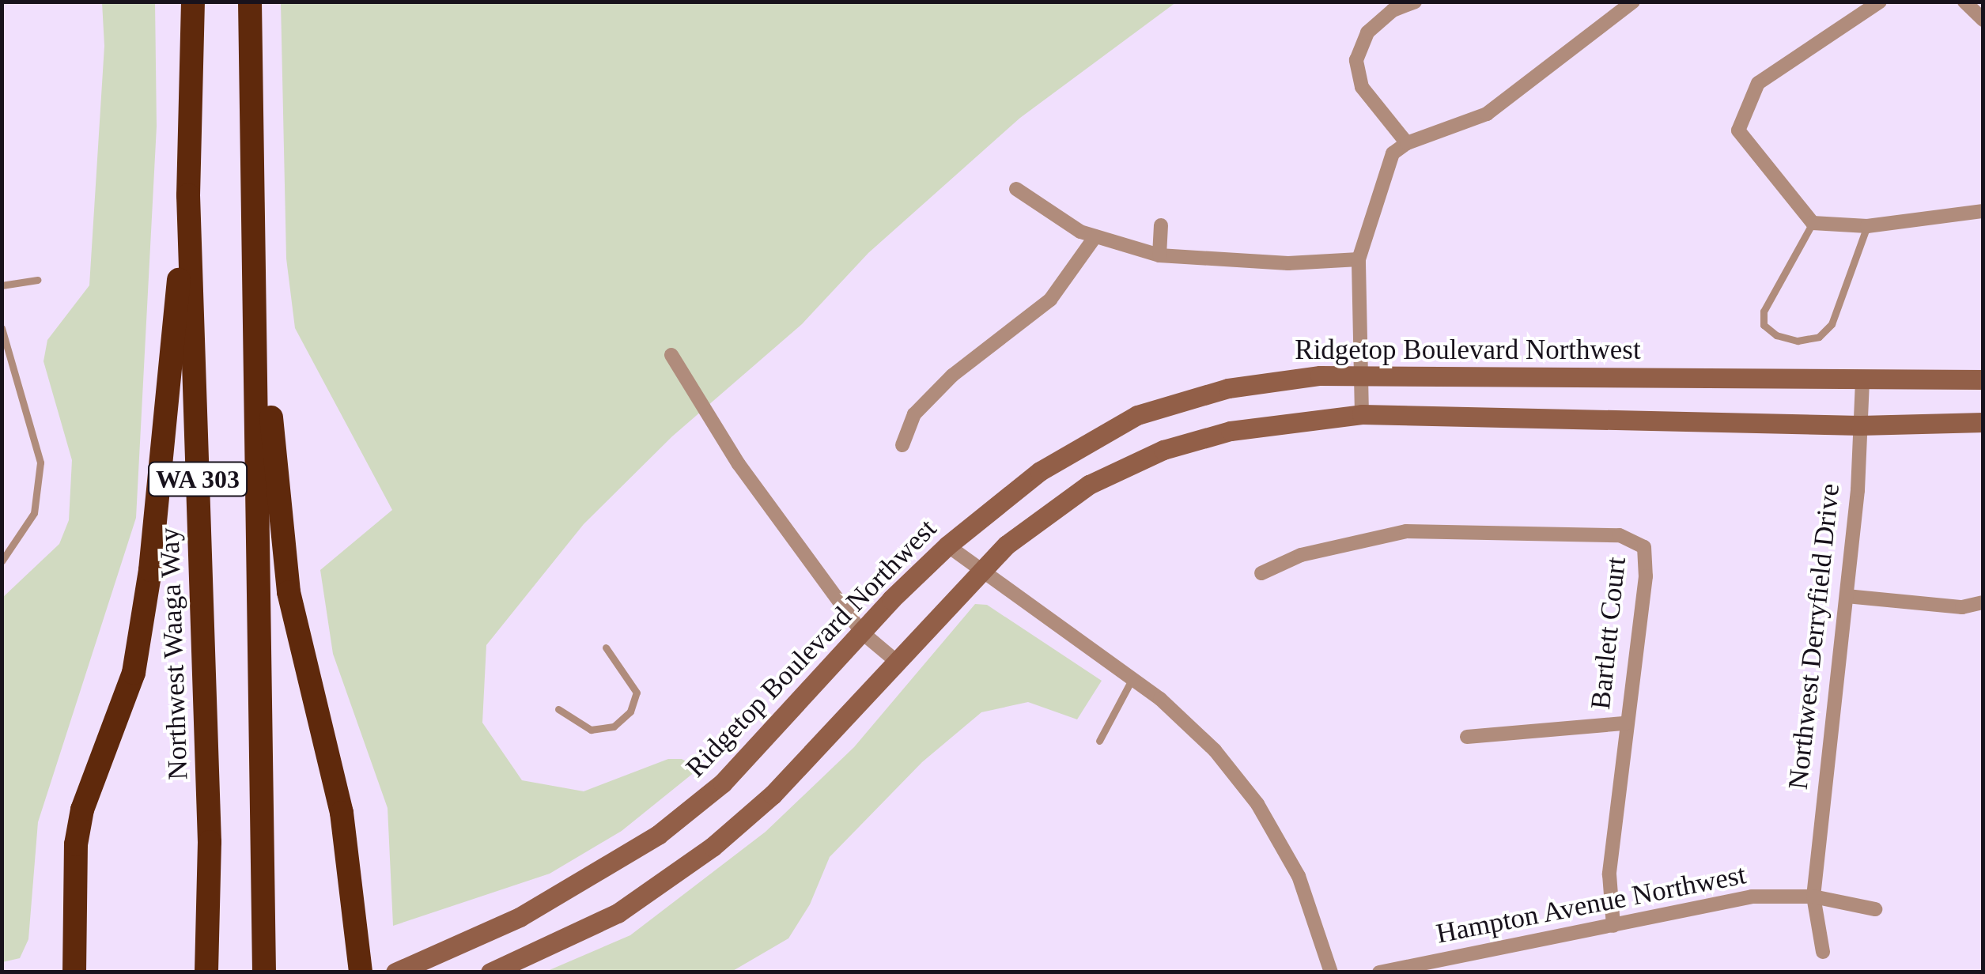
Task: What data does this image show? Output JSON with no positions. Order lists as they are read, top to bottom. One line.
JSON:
{"streets":{"highway":["WA 303","Northwest Waaga Way"],"main road":["Ridgetop Boulevard Northwest"],"street":["Bartlett Court","Northwest Derryfield Drive","Hampton Avenue Northwest"]},"crossings":[["Ridgetop Boulevard Northwest","Northwest Derryfield Drive"],["Bartlett Court","Hampton Avenue Northwest"],["Northwest Derryfield Drive","Hampton Avenue Northwest"]]}
